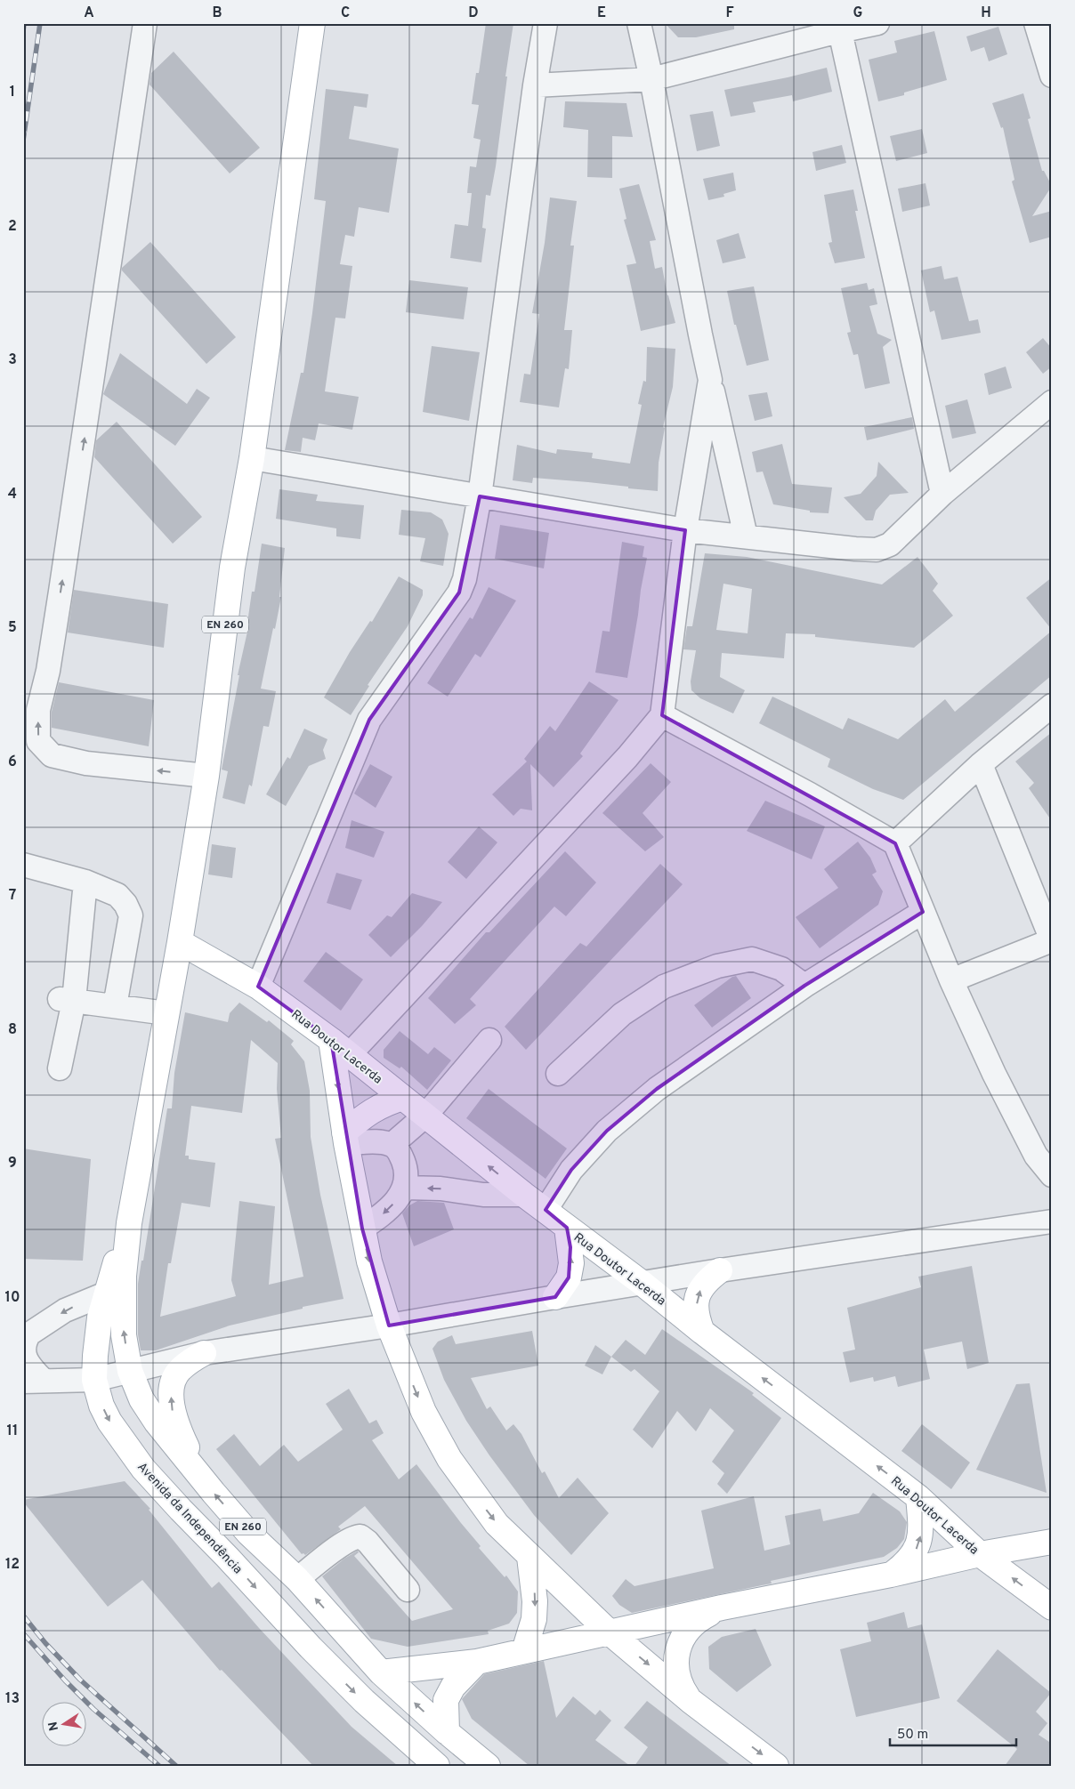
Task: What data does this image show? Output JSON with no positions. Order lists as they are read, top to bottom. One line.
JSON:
{"streets":{"main road":["EN 260","Rua Doutor Lacerda","Avenida da Independência"]},"crossings":[["EN 260","Rua Doutor Lacerda"],["EN 260","Avenida da Independência"]],"one_way":["Rua Doutor Lacerda"],"scale_bar":"50 m","north":"left","grid":{"columns":["A","B","C","D","E","F","G","H"],"rows":["1","2","3","4","5","6","7","8","9","10","11","12","13"]}}
